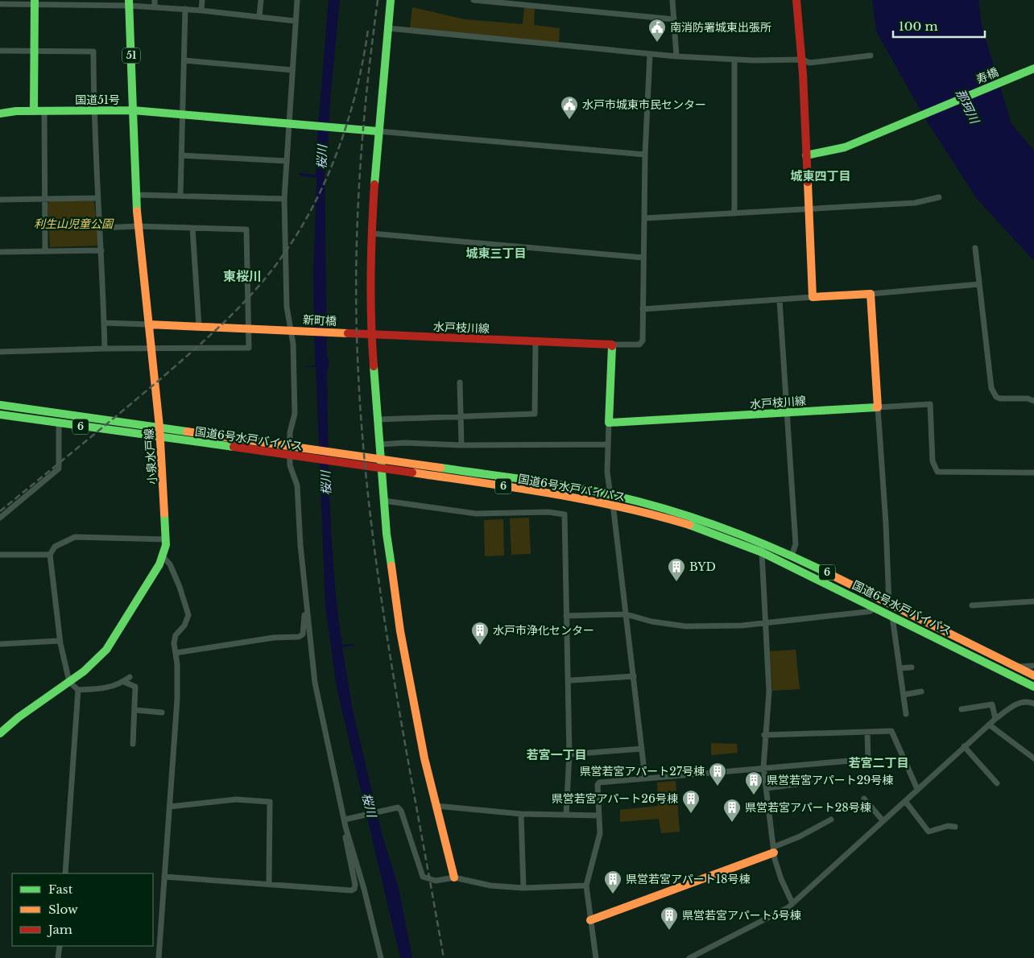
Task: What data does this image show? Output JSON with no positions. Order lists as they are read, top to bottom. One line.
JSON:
{"streets":{"main road":["51","寿橋","国道51号","新町橋","水戸枝川線","6","国道6号水戸バイパス","小泉水戸線"]},"crossings":[["国道51号","小泉水戸線"],["新町橋","水戸枝川線"],["国道6号水戸バイパス","小泉水戸線"]],"districts":["城東四丁目","城東三丁目","東桜川","若宮一丁目","若宮二丁目"],"water":["那珂川","桜川"],"parks":["利生山児童公園"],"places":{"public building":["南消防署城東出張所","水戸市城東市民センター"],"building":["BYD","水戸市浄化センター","県営若宮アパート27号棟","県営若宮アパート29号棟","県営若宮アパート26号棟","県営若宮アパート28号棟","県営若宮アパート18号棟","県営若宮アパート5号棟"]},"legend":["Fast","Slow","Jam"],"scale_bar":"100 m"}
